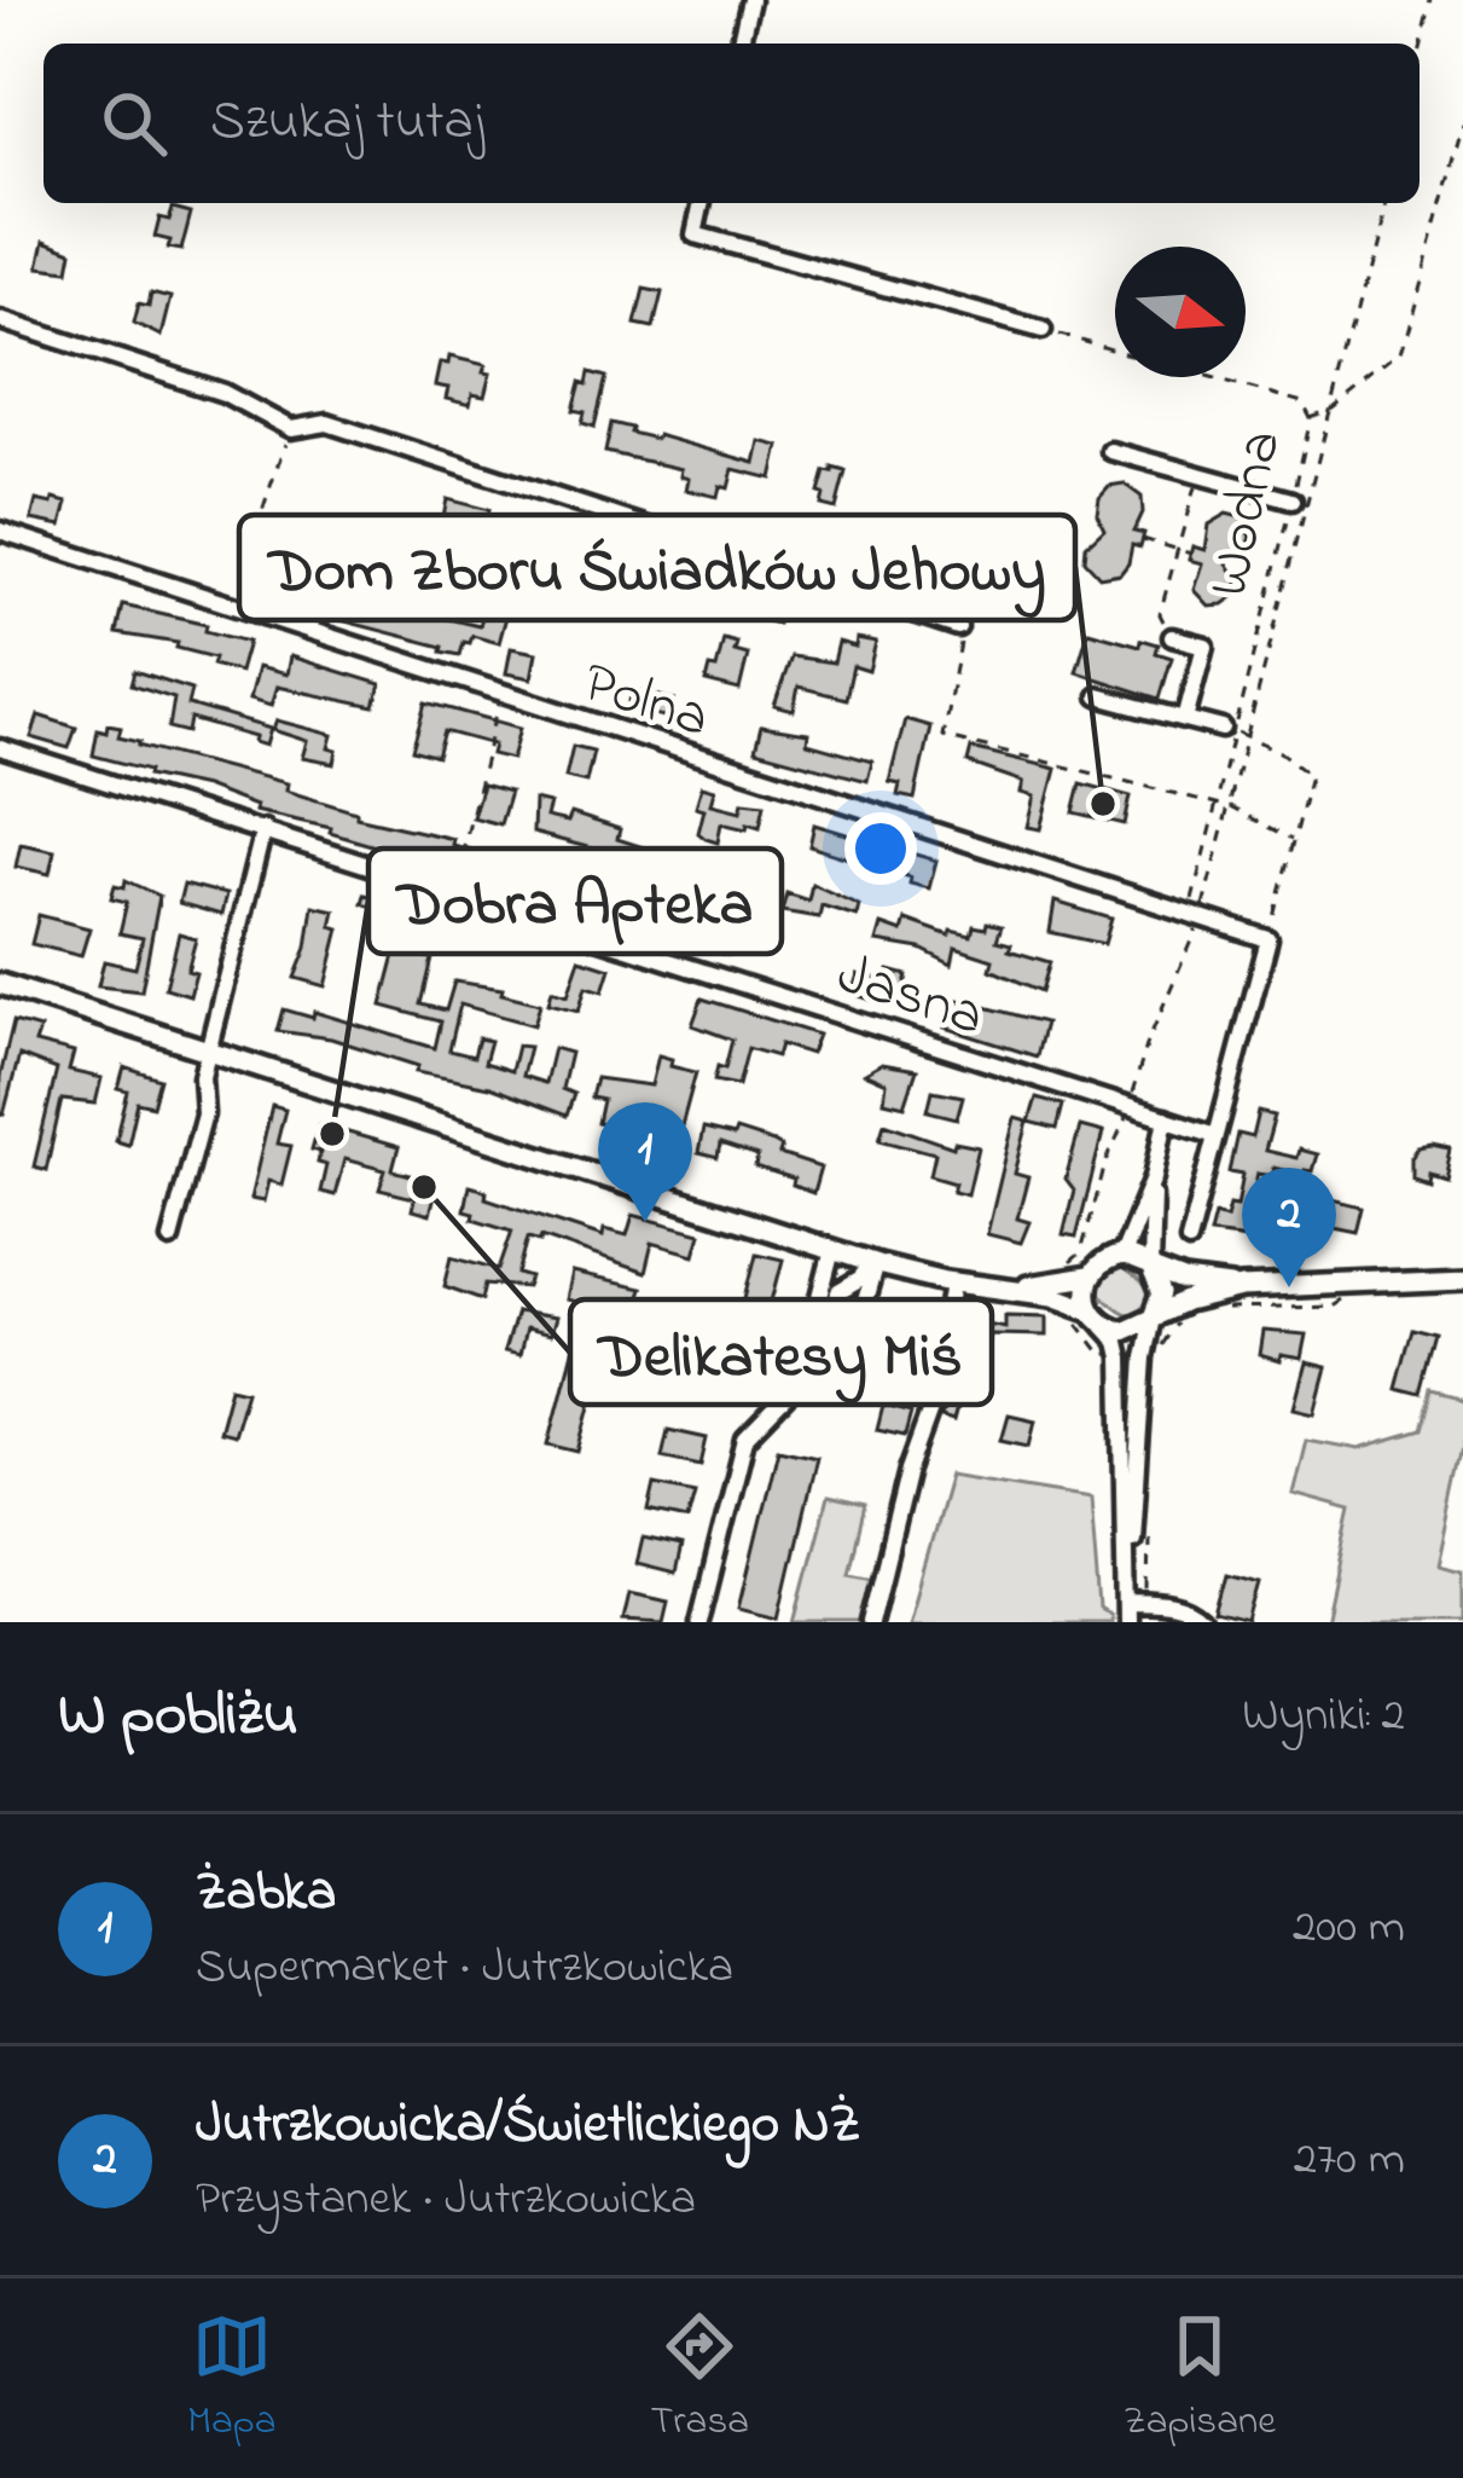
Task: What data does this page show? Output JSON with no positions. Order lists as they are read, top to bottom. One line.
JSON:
{"streets":{"street":["Polna","Jasna"],"path":["Wodna"]},"crossings":[["Wodna","Polna"]],"places":["Dom Zboru Świadków Jehowy","Dobra Apteka","Delikatesy Miś"],"north":"right","page":{"search":"Szukaj tutaj","pins":["1","2"],"heading":["W pobliżu","Wyniki: 2"],"list":[{"mark":"1","name":"Żabka","note":"Supermarket · Jutrzkowicka","value":"200 m"},{"mark":"2","name":"Jutrzkowicka/Świetlickiego NŻ","note":"Przystanek · Jutrzkowicka","value":"270 m"}],"nav":["Mapa","Trasa","Zapisane"]}}
